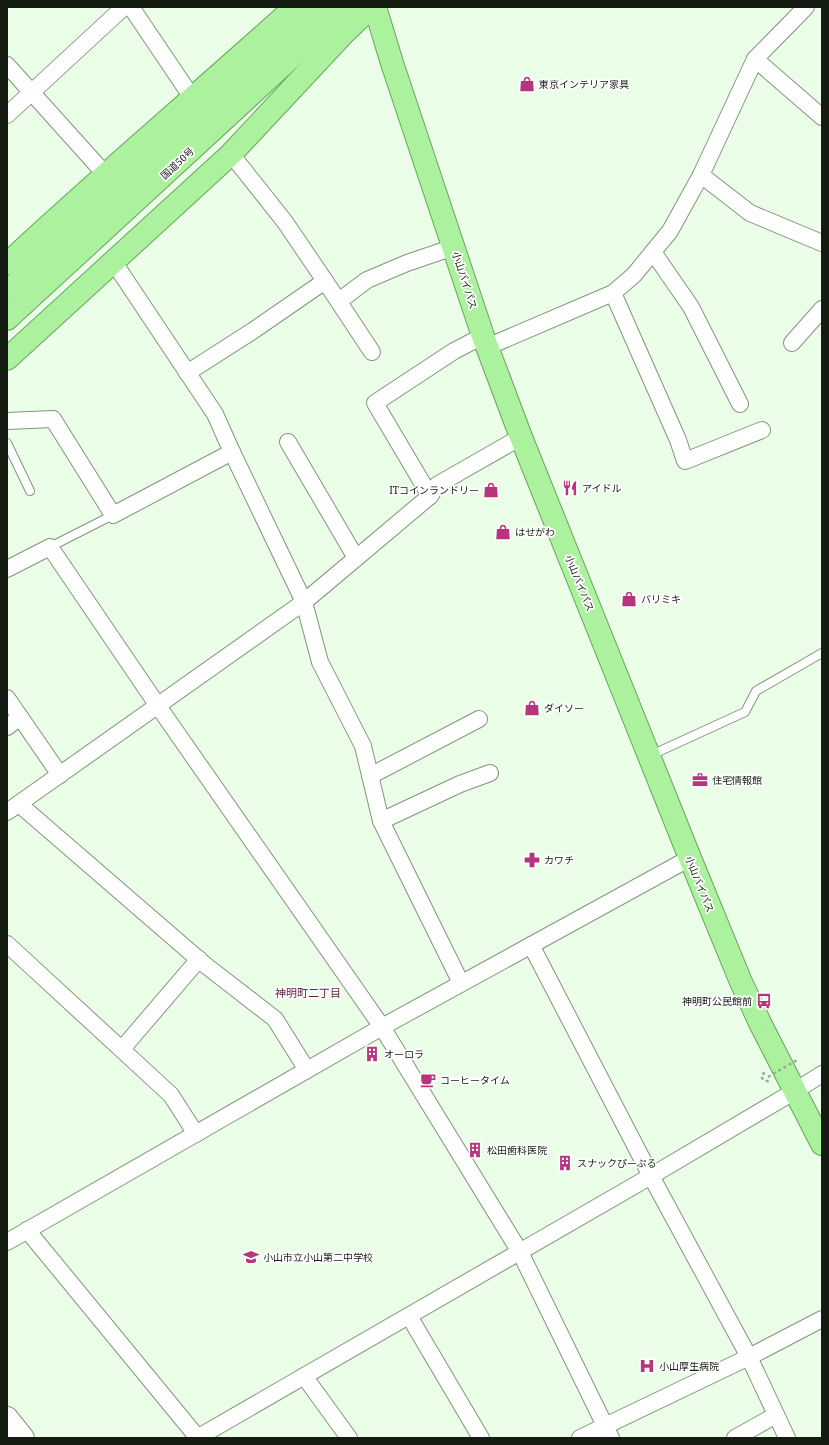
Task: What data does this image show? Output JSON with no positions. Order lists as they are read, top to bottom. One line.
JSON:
{"streets":{"highway":["国道50号","小山バイパス"]},"districts":["神明町二丁目"],"places":{"shop":["東京インテリア家具","ITコインランドリー","はせがわ","パリミキ","ダイソー"],"restaurant":["アイドル"],"office":["住宅情報館"],"pharmacy":["カワチ"],"bus stop":["神明町公民館前"],"building":["オーロラ","松田歯科医院","スナックぴーぷる"],"cafe":["コーヒータイム"],"school or university":["小山市立小山第二中学校"],"hospital":["小山厚生病院"]}}
